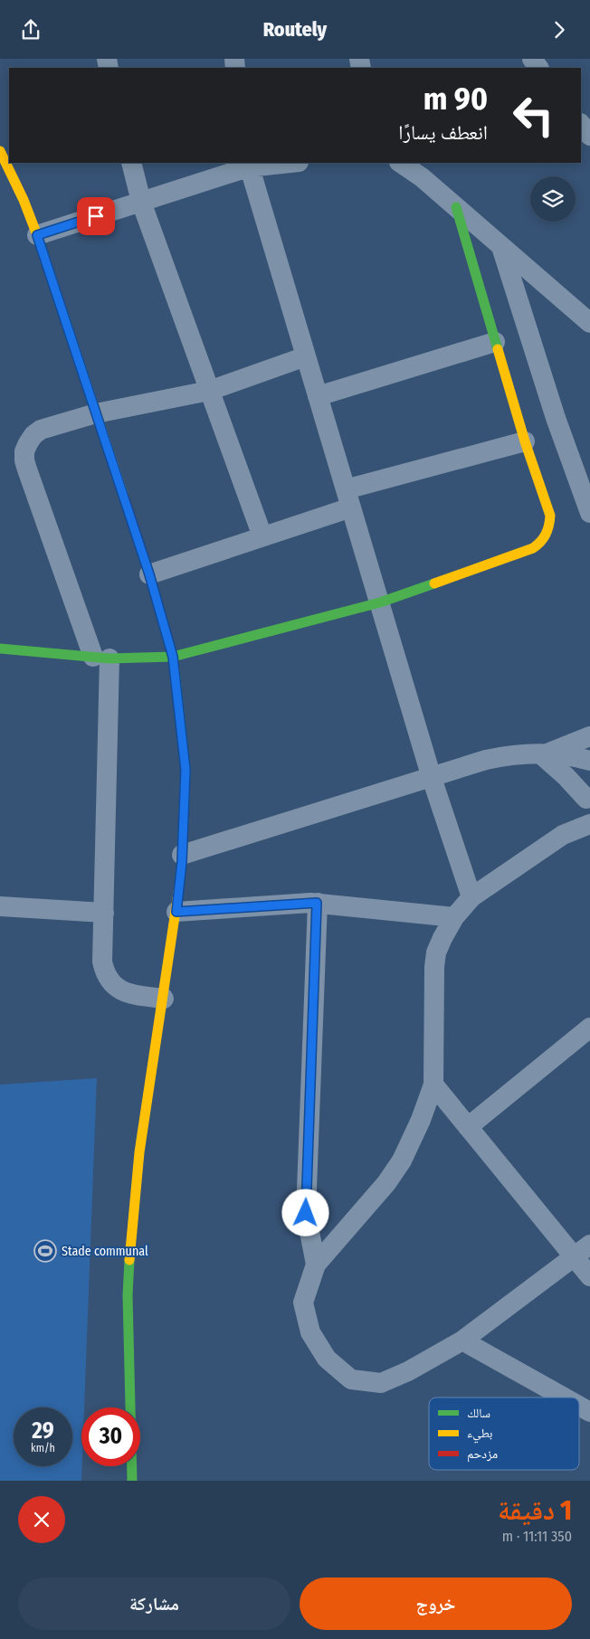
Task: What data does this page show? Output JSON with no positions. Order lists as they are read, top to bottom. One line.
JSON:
{"places":{"sports":["Stade communal"]},"legend":["سالك","بطيء","مزدحم"],"page":{"header":"Routely","turn":["90 m","انعطف يسارًا"],"speed":"29 km/h","limit":"30","heading":["1 دقيقة","350 m · 11:11"],"buttons":["خروج","مشاركة"]}}
